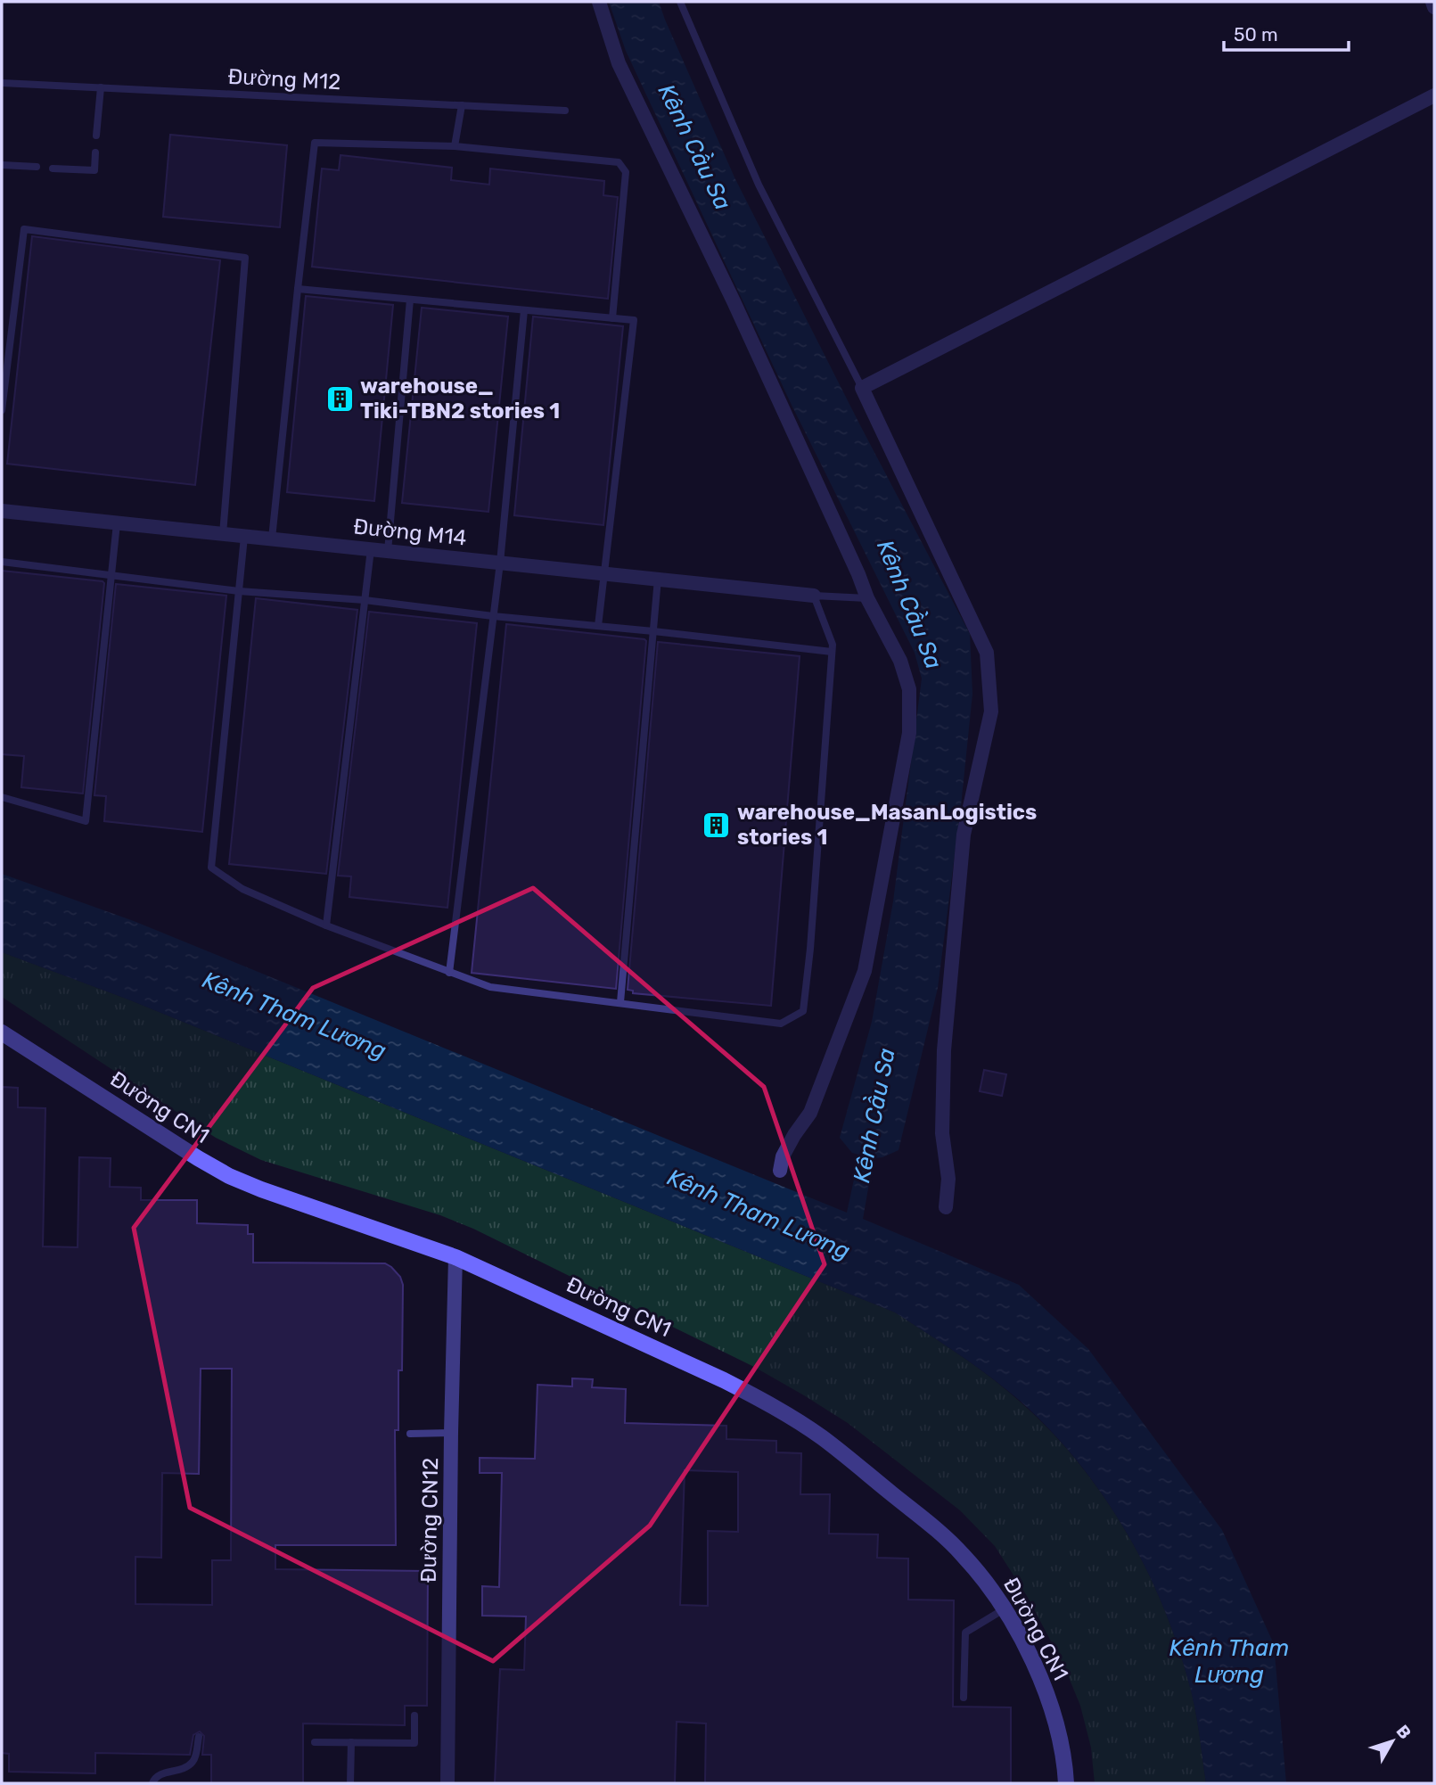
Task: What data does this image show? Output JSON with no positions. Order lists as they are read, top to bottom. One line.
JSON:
{"streets":{"street":["Đường M14","Đường CN1","Đường CN12"],"lane":["Đường M12"]},"crossings":[["Đường CN1","Đường CN12"]],"water":["Kênh Cầu Sa","Kênh Tham Lương"],"places":{"building":["warehouse_ Tiki-TBN2 stories 1","warehouse_MasanLogistics stories 1"]},"scale_bar":"50 m","north":"top right"}
